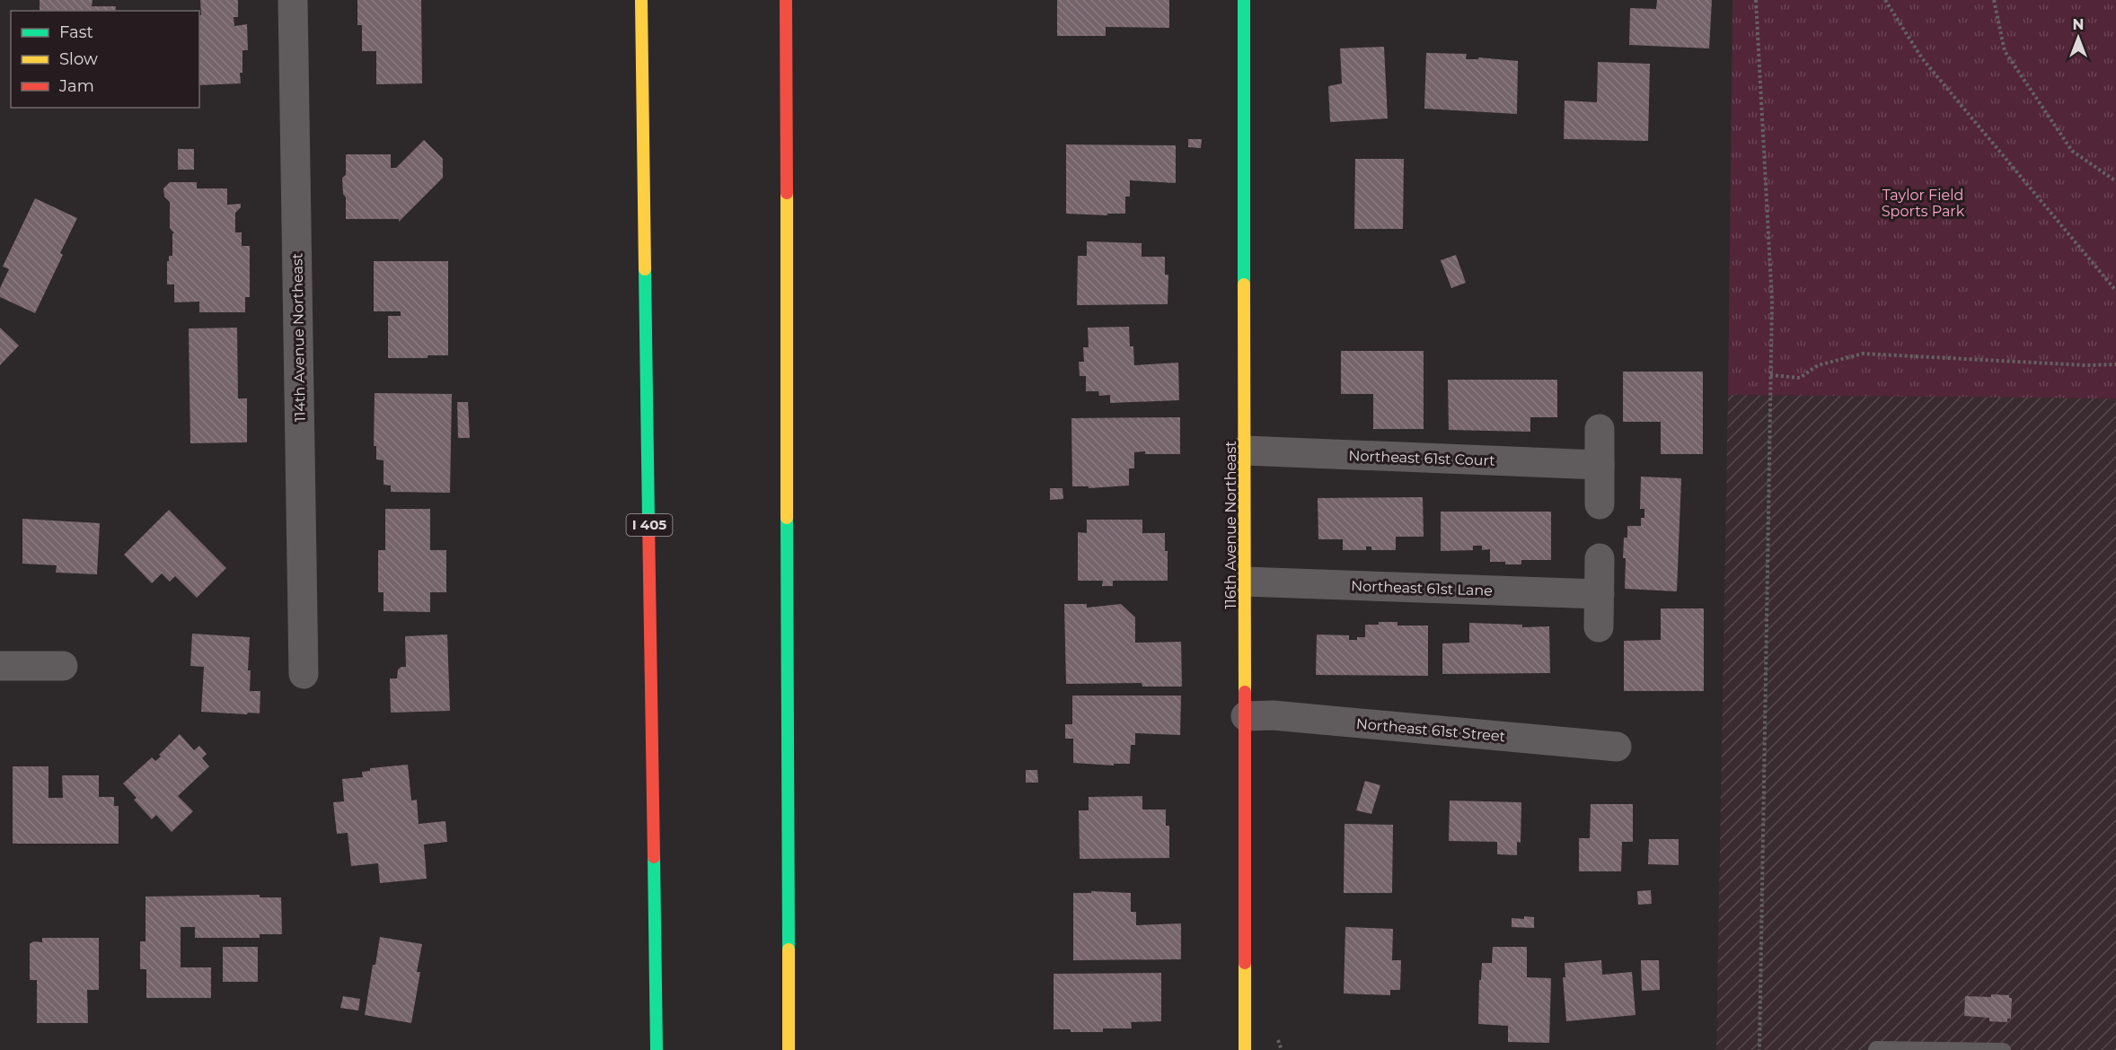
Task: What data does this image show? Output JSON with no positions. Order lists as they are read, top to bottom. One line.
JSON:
{"streets":{"main road":["I 405","116th Avenue Northeast"],"street":["114th Avenue Northeast","Northeast 61st Court","Northeast 61st Lane","Northeast 61st Street"]},"crossings":[["Northeast 61st Court","116th Avenue Northeast"],["116th Avenue Northeast","Northeast 61st Lane"],["116th Avenue Northeast","Northeast 61st Street"]],"parks":["Taylor Field Sports Park"],"legend":["Fast","Slow","Jam"],"north":"top"}
